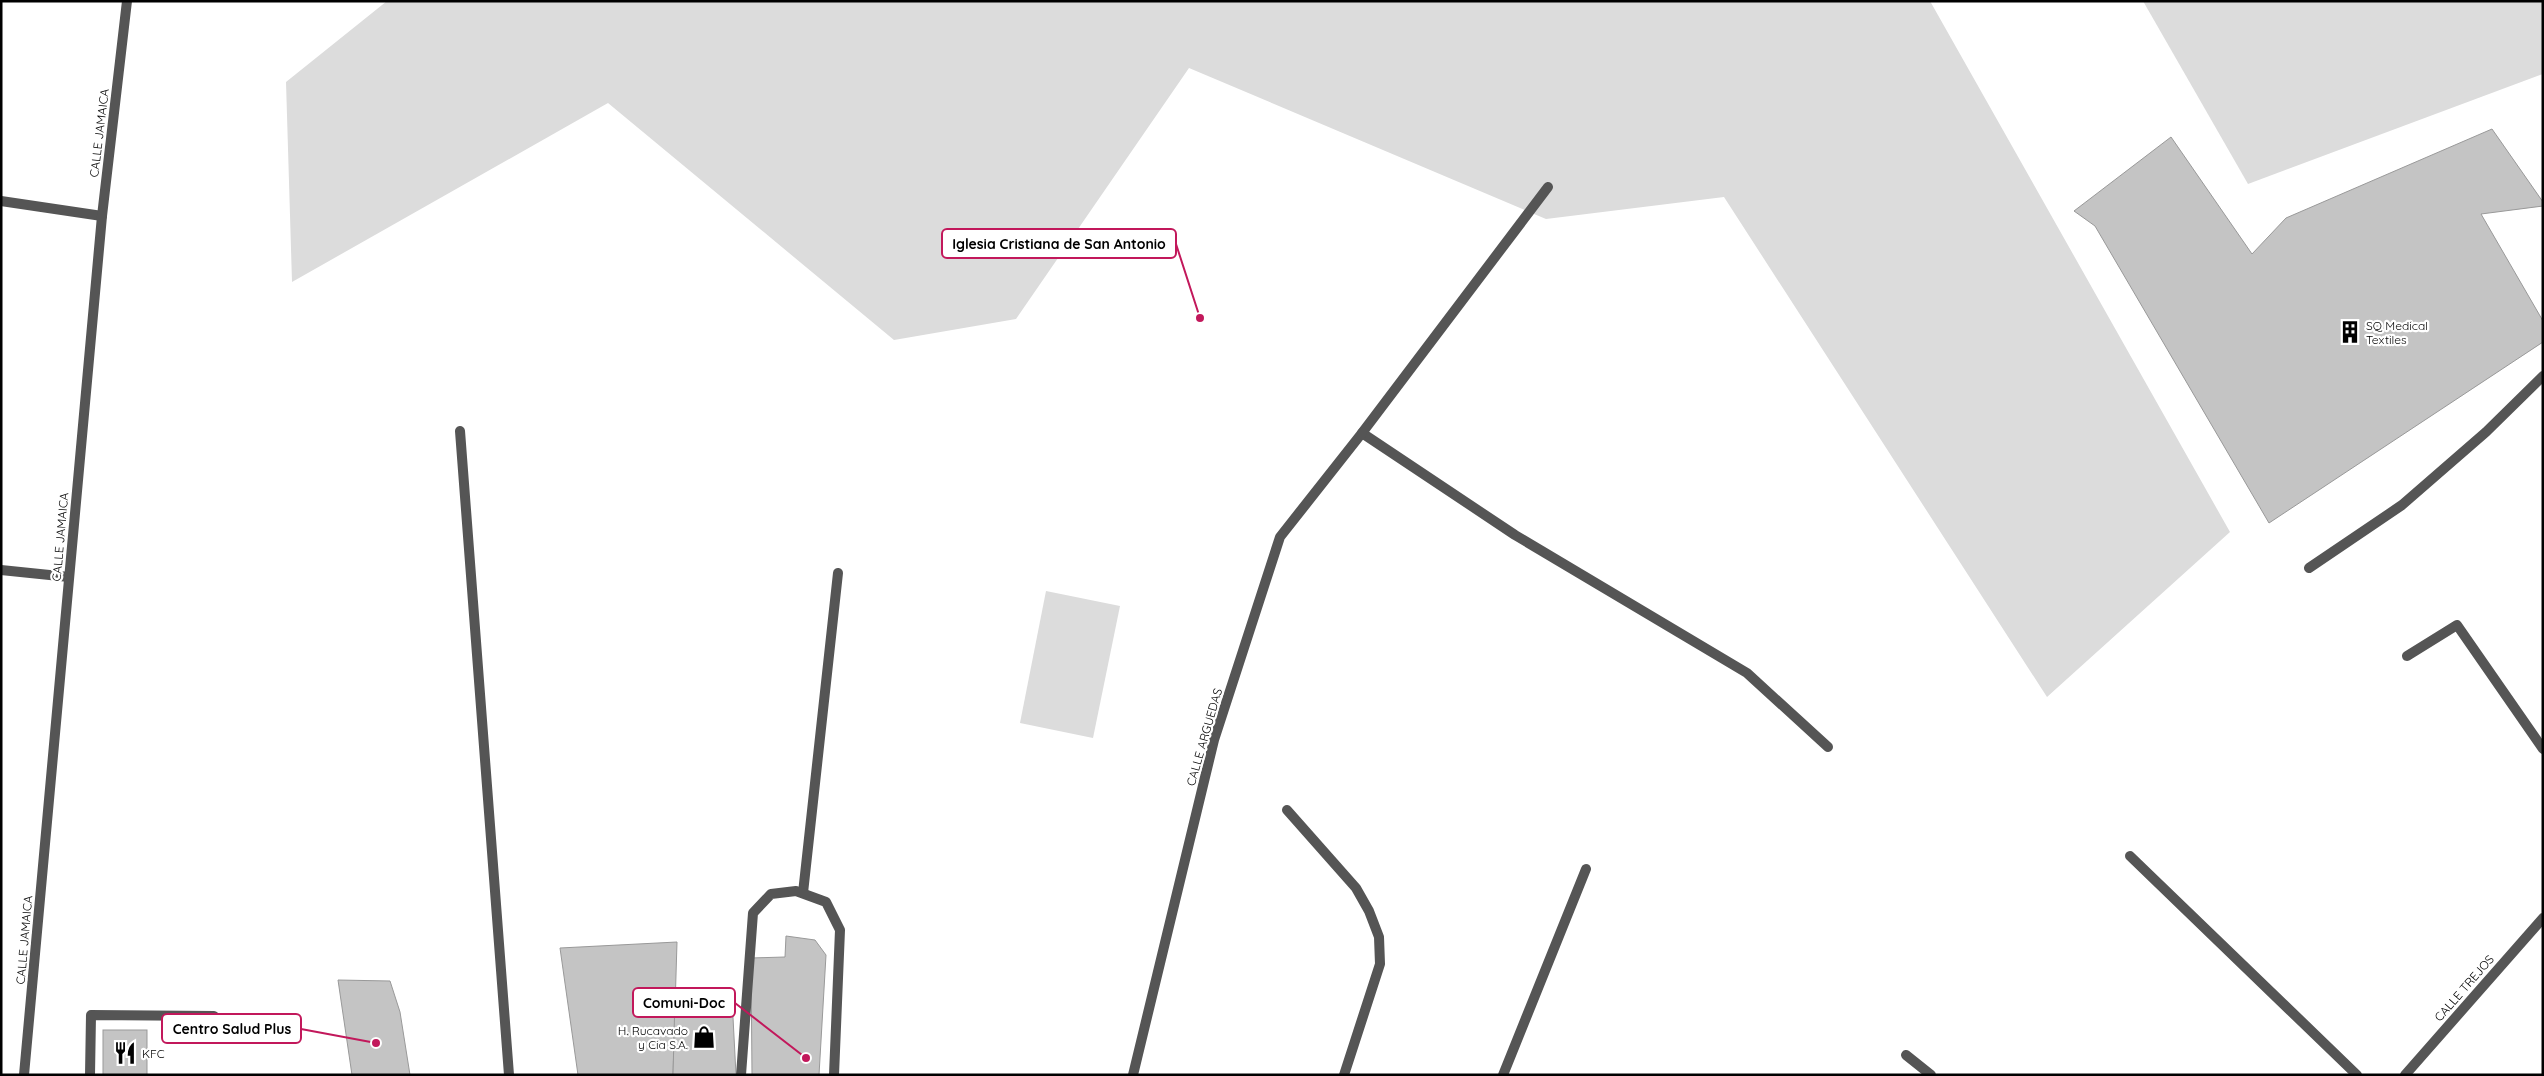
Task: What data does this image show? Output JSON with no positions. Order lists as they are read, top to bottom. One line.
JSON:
{"streets":{"street":["CALLE JAMAICA","CALLE ARGUEDAS","CALLE TREJOS"]},"places":{"other":["Iglesia Cristiana de San Antonio","Centro Salud Plus","Comuni-Doc"],"building":["SQ Medical Textiles"],"shop":["H. Rucavado y Cia S.A."],"restaurant":["KFC"]}}
